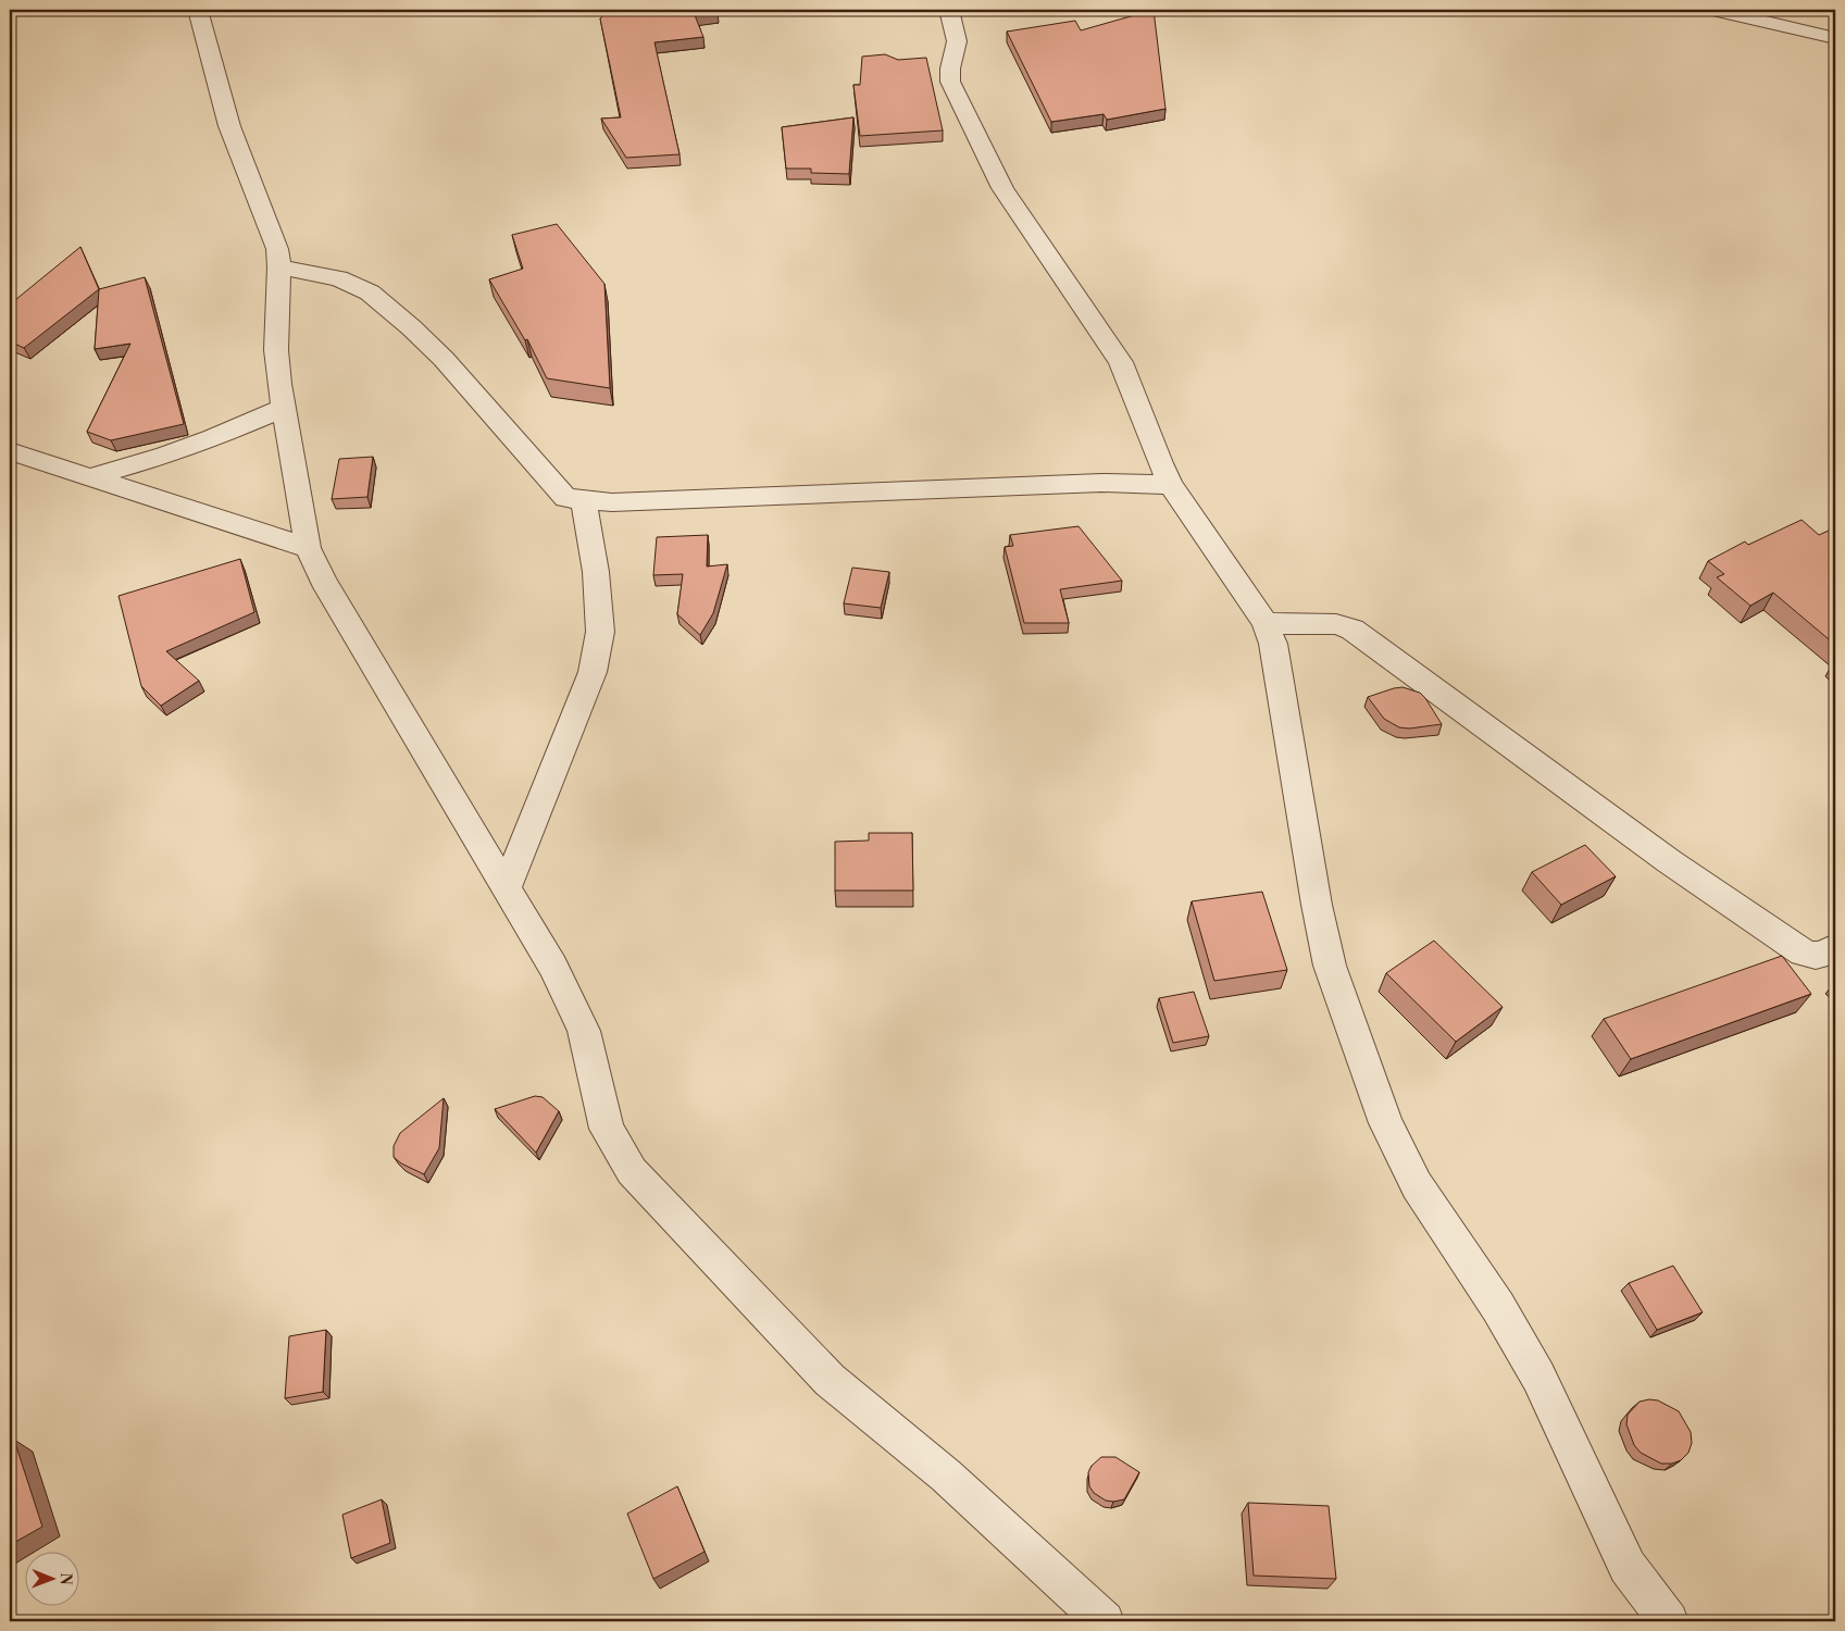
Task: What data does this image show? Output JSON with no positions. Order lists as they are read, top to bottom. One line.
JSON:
{"north":"right"}
